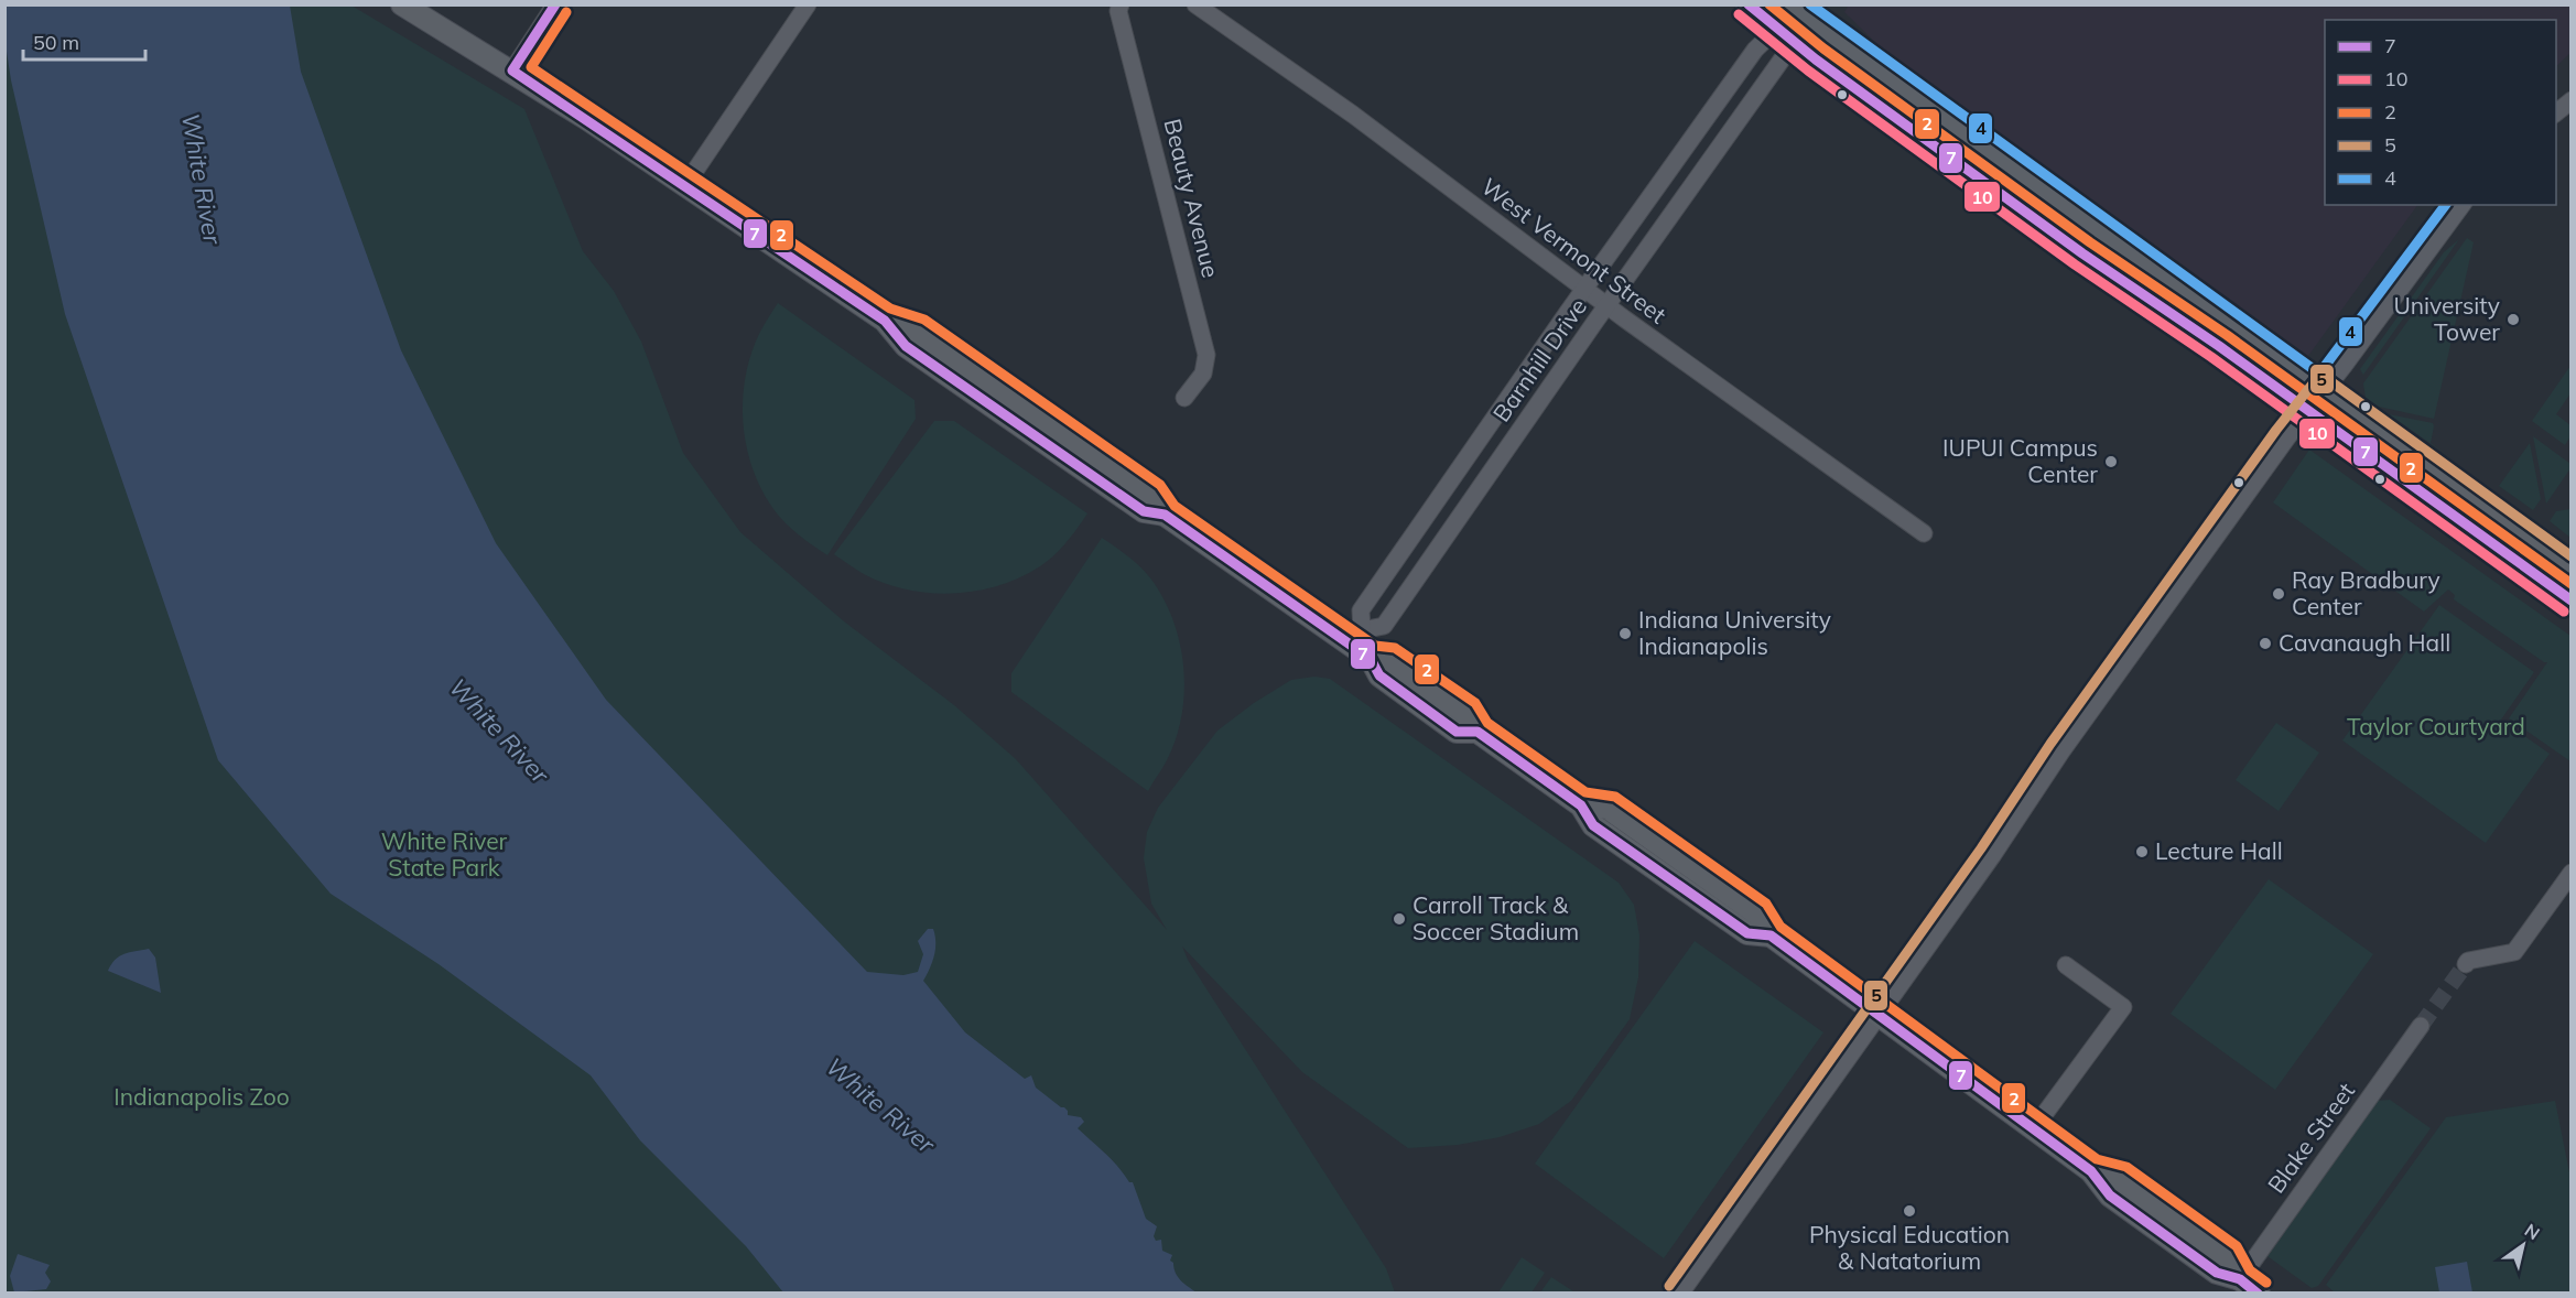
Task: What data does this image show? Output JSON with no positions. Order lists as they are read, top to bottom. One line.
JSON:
{"streets":{"street":["Beauty Avenue","West Vermont Street","Barnhill Drive","Blake Street"]},"crossings":[["West Vermont Street","Barnhill Drive"]],"water":["White River"],"parks":["Taylor Courtyard","White River State Park","Indianapolis Zoo"],"places":["University Tower","IUPUI Campus Center","Ray Bradbury Center","Indiana University Indianapolis","Cavanaugh Hall","Lecture Hall","Carroll Track & Soccer Stadium","Physical Education & Natatorium"],"lines":["transit line 7","transit line 2","transit line 4","transit line 10","transit line 5"],"legend":["7","10","2","5","4"],"scale_bar":"50 m","north":"top right"}
